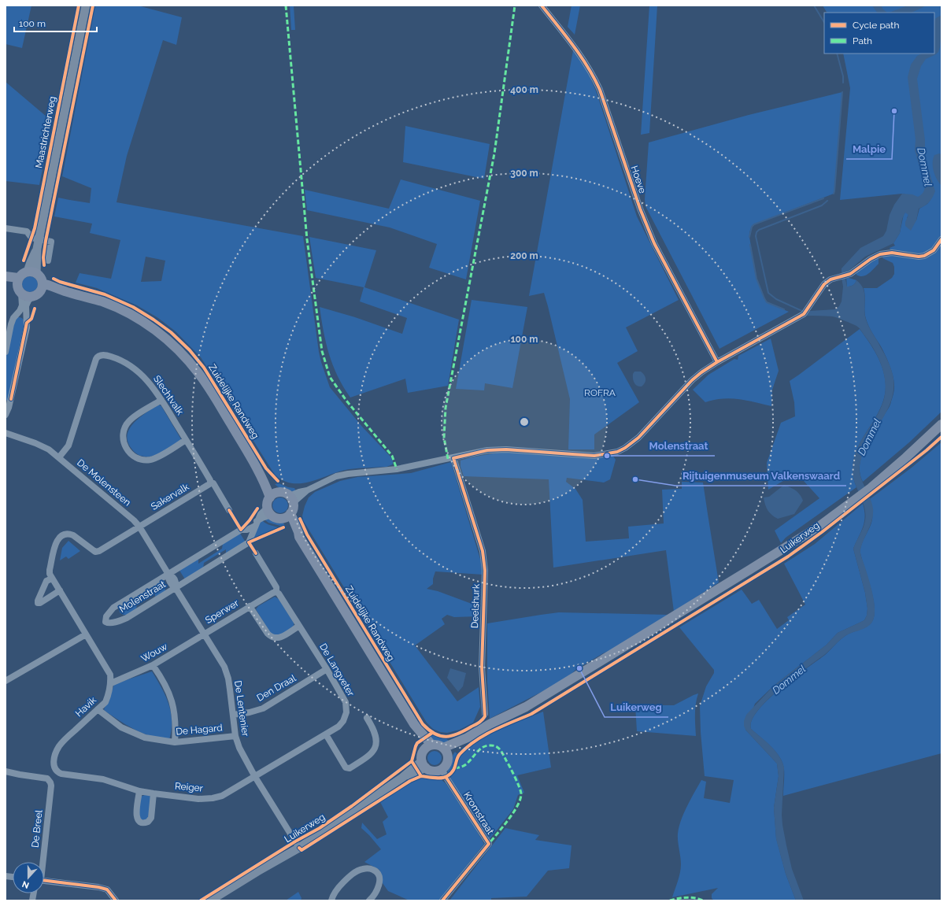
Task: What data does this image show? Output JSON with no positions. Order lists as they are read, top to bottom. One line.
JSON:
{"streets":{"main road":["Maastrichterweg","Zuidelijke Randweg","Luikerweg"],"street":["Hoeve","Slechtvalk","De Molensteen","Sakervalk","Molenstraat","Deelshurk","Sperwer","Wouw","De Langveter","Den Draal","Havik","De Lentenier","De Hagard","Reiger","Kromstraat","De Breel"]},"crossings":[["Maastrichterweg","Zuidelijke Randweg"],["Slechtvalk","De Molensteen"],["Slechtvalk","Sakervalk"],["Zuidelijke Randweg","Luikerweg"],["Zuidelijke Randweg","Kromstraat"],["De Molensteen","Sakervalk"],["De Molensteen","Molenstraat"],["De Molensteen","De Lentenier"],["Luikerweg","De Lentenier"],["Luikerweg","Kromstraat"],["Molenstraat","De Lentenier"],["Sperwer","Wouw"],["Sperwer","De Langveter"],["Sperwer","De Lentenier"],["Wouw","Havik"],["Wouw","De Lentenier"],["De Langveter","Den Draal"],["De Langveter","De Lentenier"],["De Langveter","Reiger"],["Den Draal","De Lentenier"],["Havik","De Hagard"],["Havik","Reiger"],["De Lentenier","De Hagard"],["De Lentenier","Reiger"]],"water":["Dommel"],"parks":["ROFRA"],"places":["Malpie","Molenstraat","Rijtuigenmuseum Valkenswaard","Luikerweg"],"legend":["Cycle path","Path"],"scale_bar":"100 m","north":"bottom","rings":["400 m","300 m","200 m","100 m"]}
